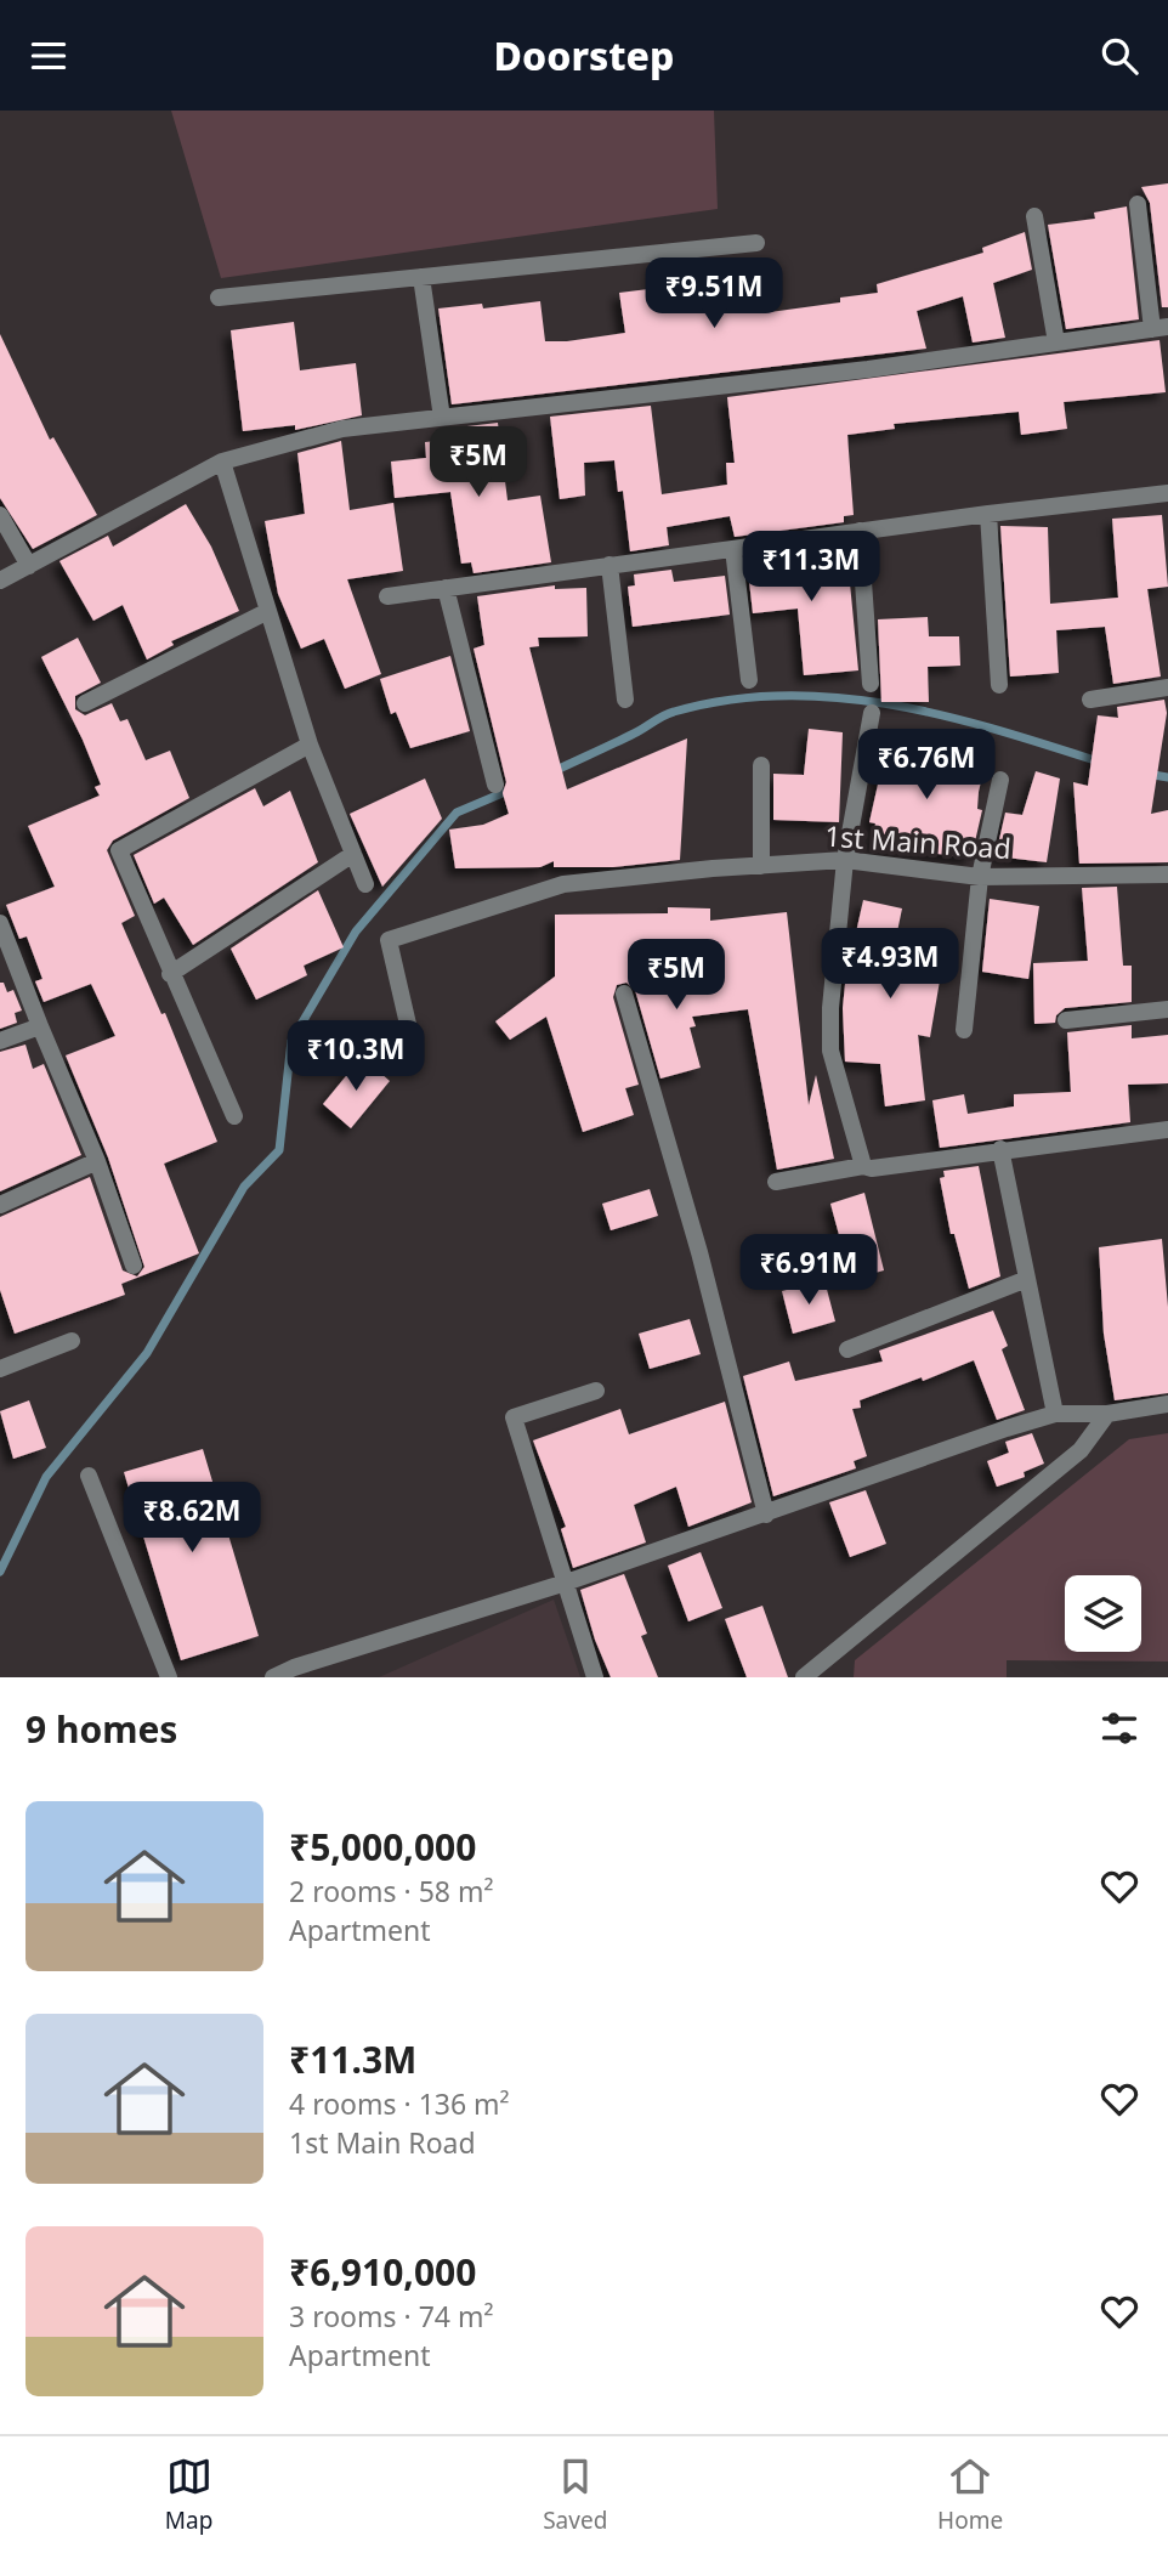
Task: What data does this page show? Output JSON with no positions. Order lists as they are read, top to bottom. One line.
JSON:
{"streets":{"street":["1st Main Road"]},"page":{"header":"Doorstep","price":["₹9.51M","₹5M","₹11.3M","₹6.76M","₹4.93M","₹5M","₹10.3M","₹6.91M","₹8.62M"],"heading":"9 homes","list":[{"name":"₹5,000,000","note":"2 rooms · 58 m² · Apartment"},{"name":"₹11.3M","note":"4 rooms · 136 m² · 1st Main Road"},{"name":"₹6,910,000","note":"3 rooms · 74 m² · Apartment"}],"tabs":["Map","Saved","Home"]}}
